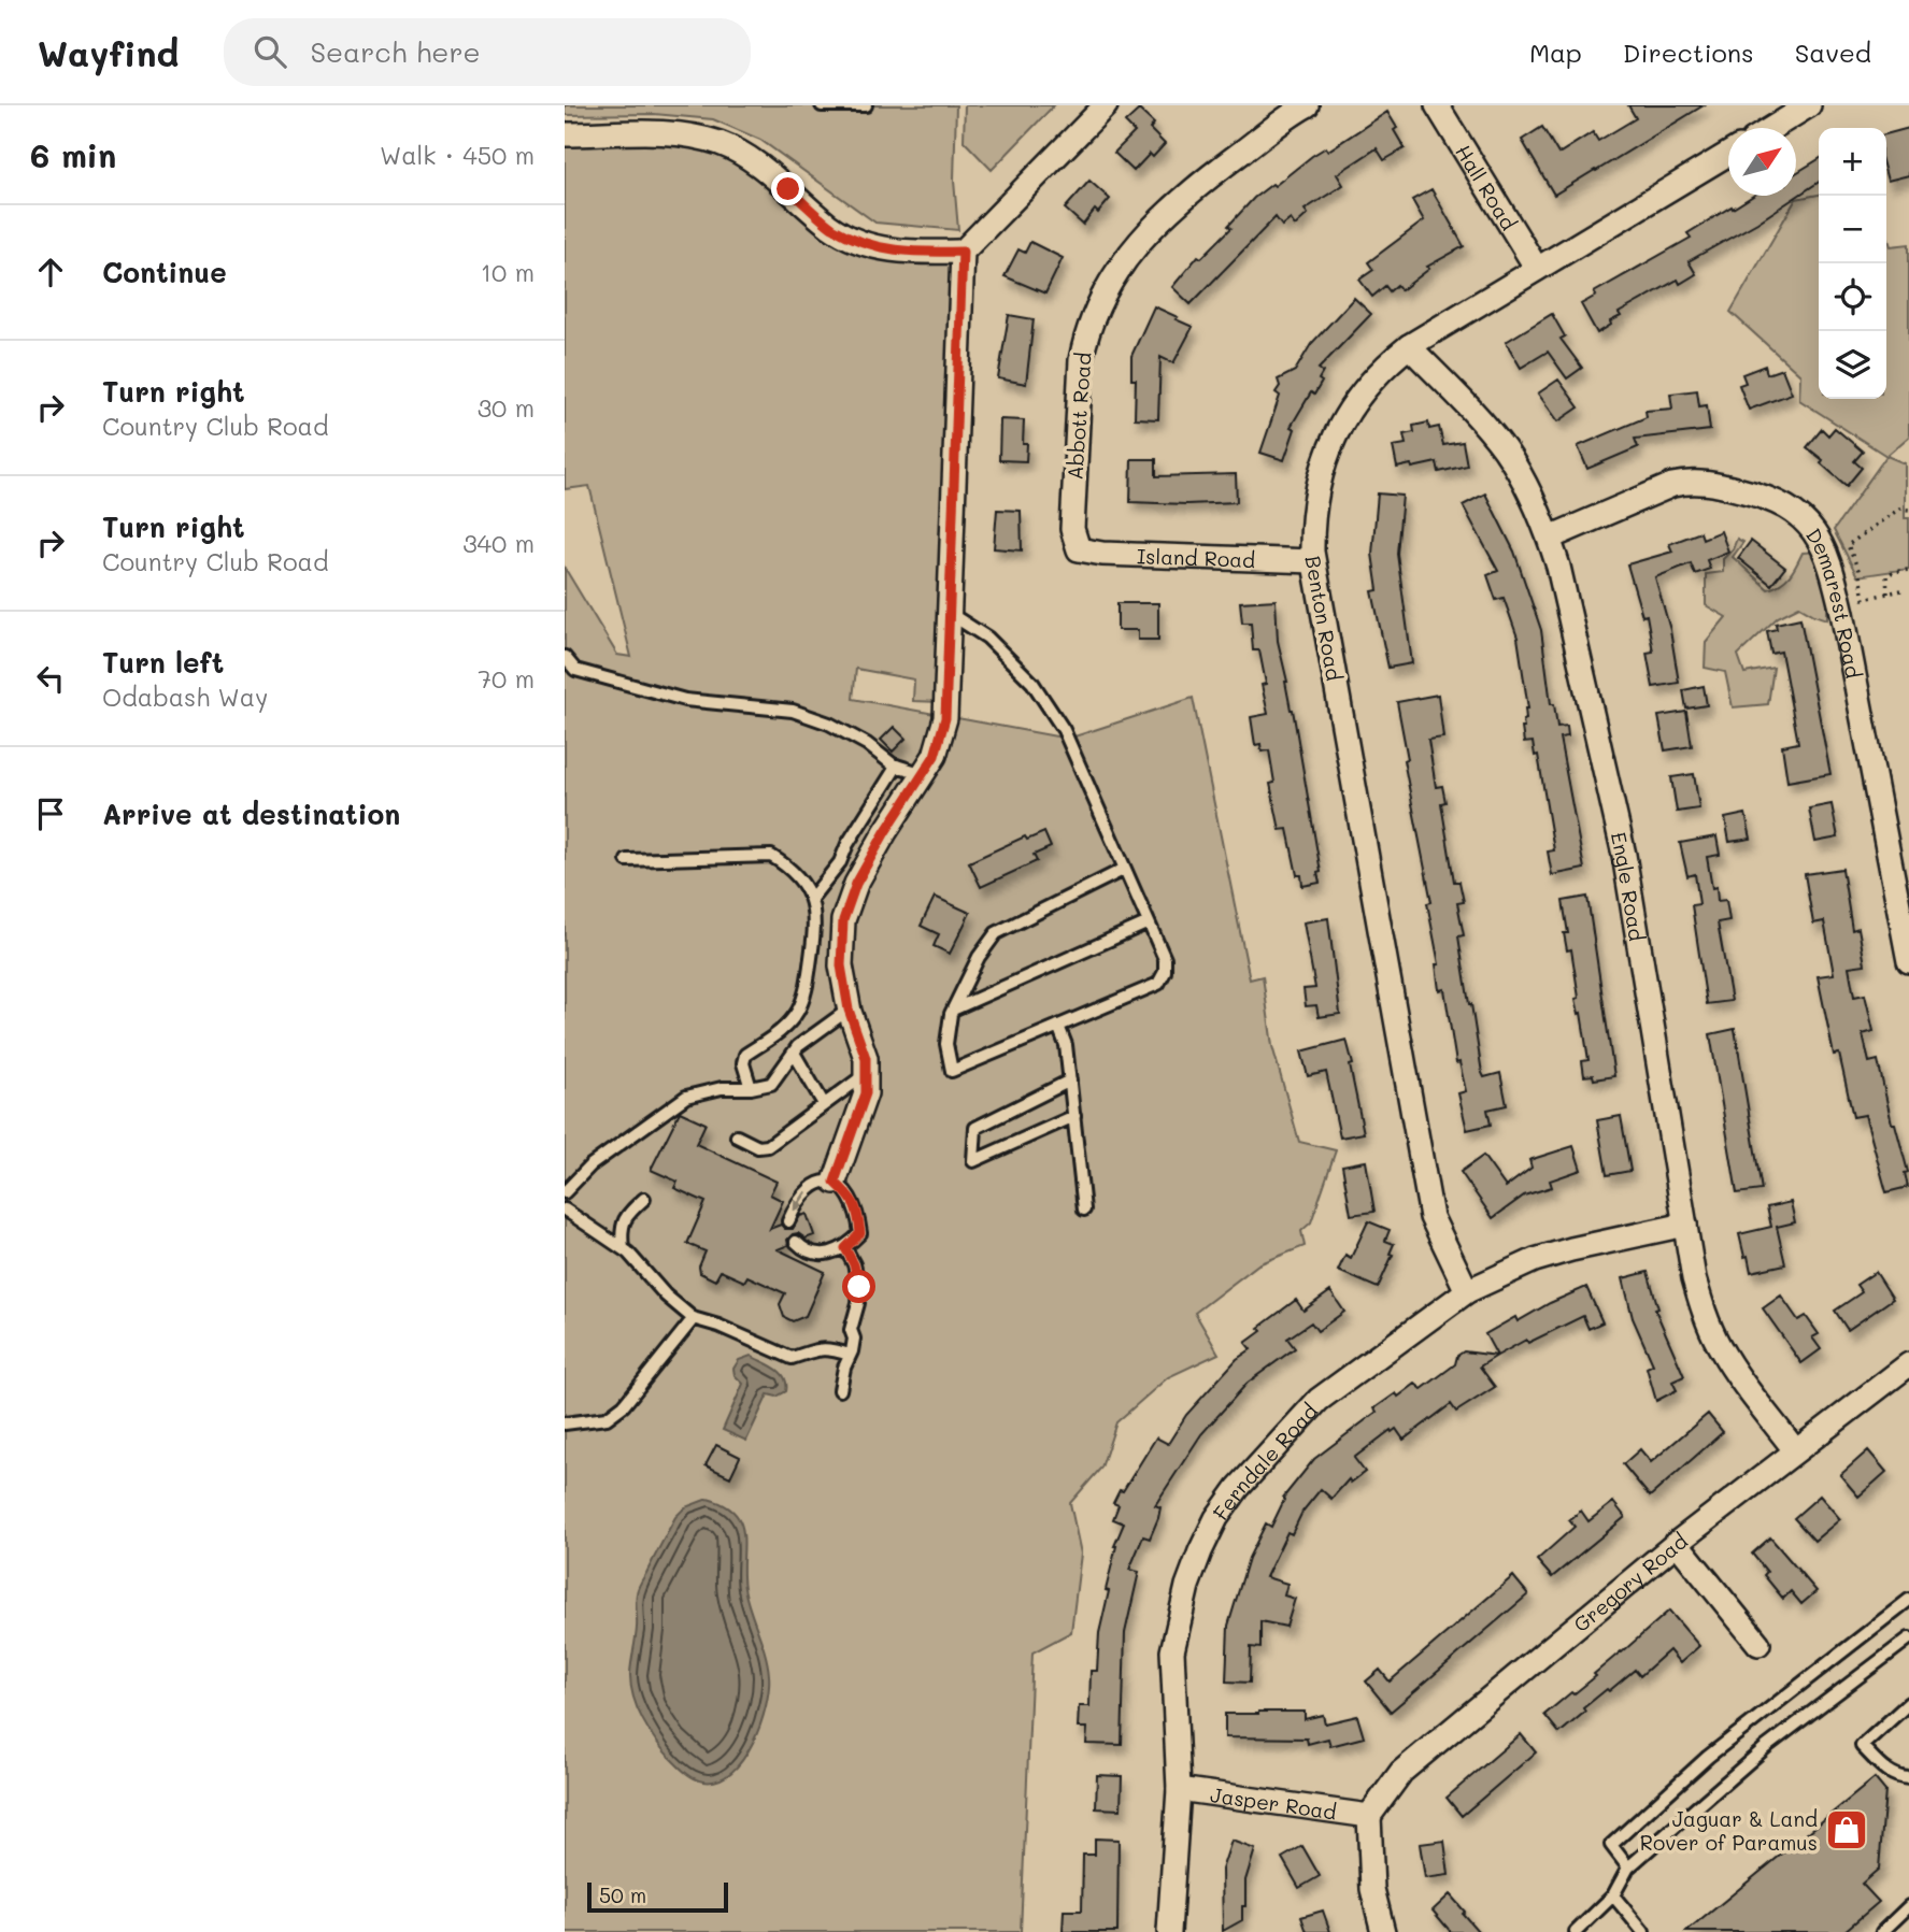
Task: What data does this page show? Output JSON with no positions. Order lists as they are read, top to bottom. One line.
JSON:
{"streets":{"street":["Hall Road","Abbott Road","Island Road","Demarest Road","Benton Road","Engle Road","Ferndale Road","Gregory Road","Jasper Road"]},"crossings":[["Hall Road","Benton Road"],["Abbott Road","Island Road"],["Island Road","Benton Road"],["Demarest Road","Engle Road"],["Benton Road","Engle Road"],["Benton Road","Ferndale Road"],["Engle Road","Ferndale Road"],["Engle Road","Gregory Road"],["Ferndale Road","Jasper Road"],["Gregory Road","Jasper Road"]],"places":{"shop":["Jaguar & Land Rover of Paramus"]},"scale_bar":"50 m","north":"top right","page":{"header":"Wayfind","search":"Search here","nav":["Map","Directions","Saved"],"heading":["6 min","Walk · 450 m"],"map_buttons":["+","−"],"list":[["Continue","10 m"],["Turn right","Country Club Road","30 m"],["Turn right","Country Club Road","340 m"],["Turn left","Odabash Way","70 m"],"Arrive at destination"],"scale":"50 m"}}
